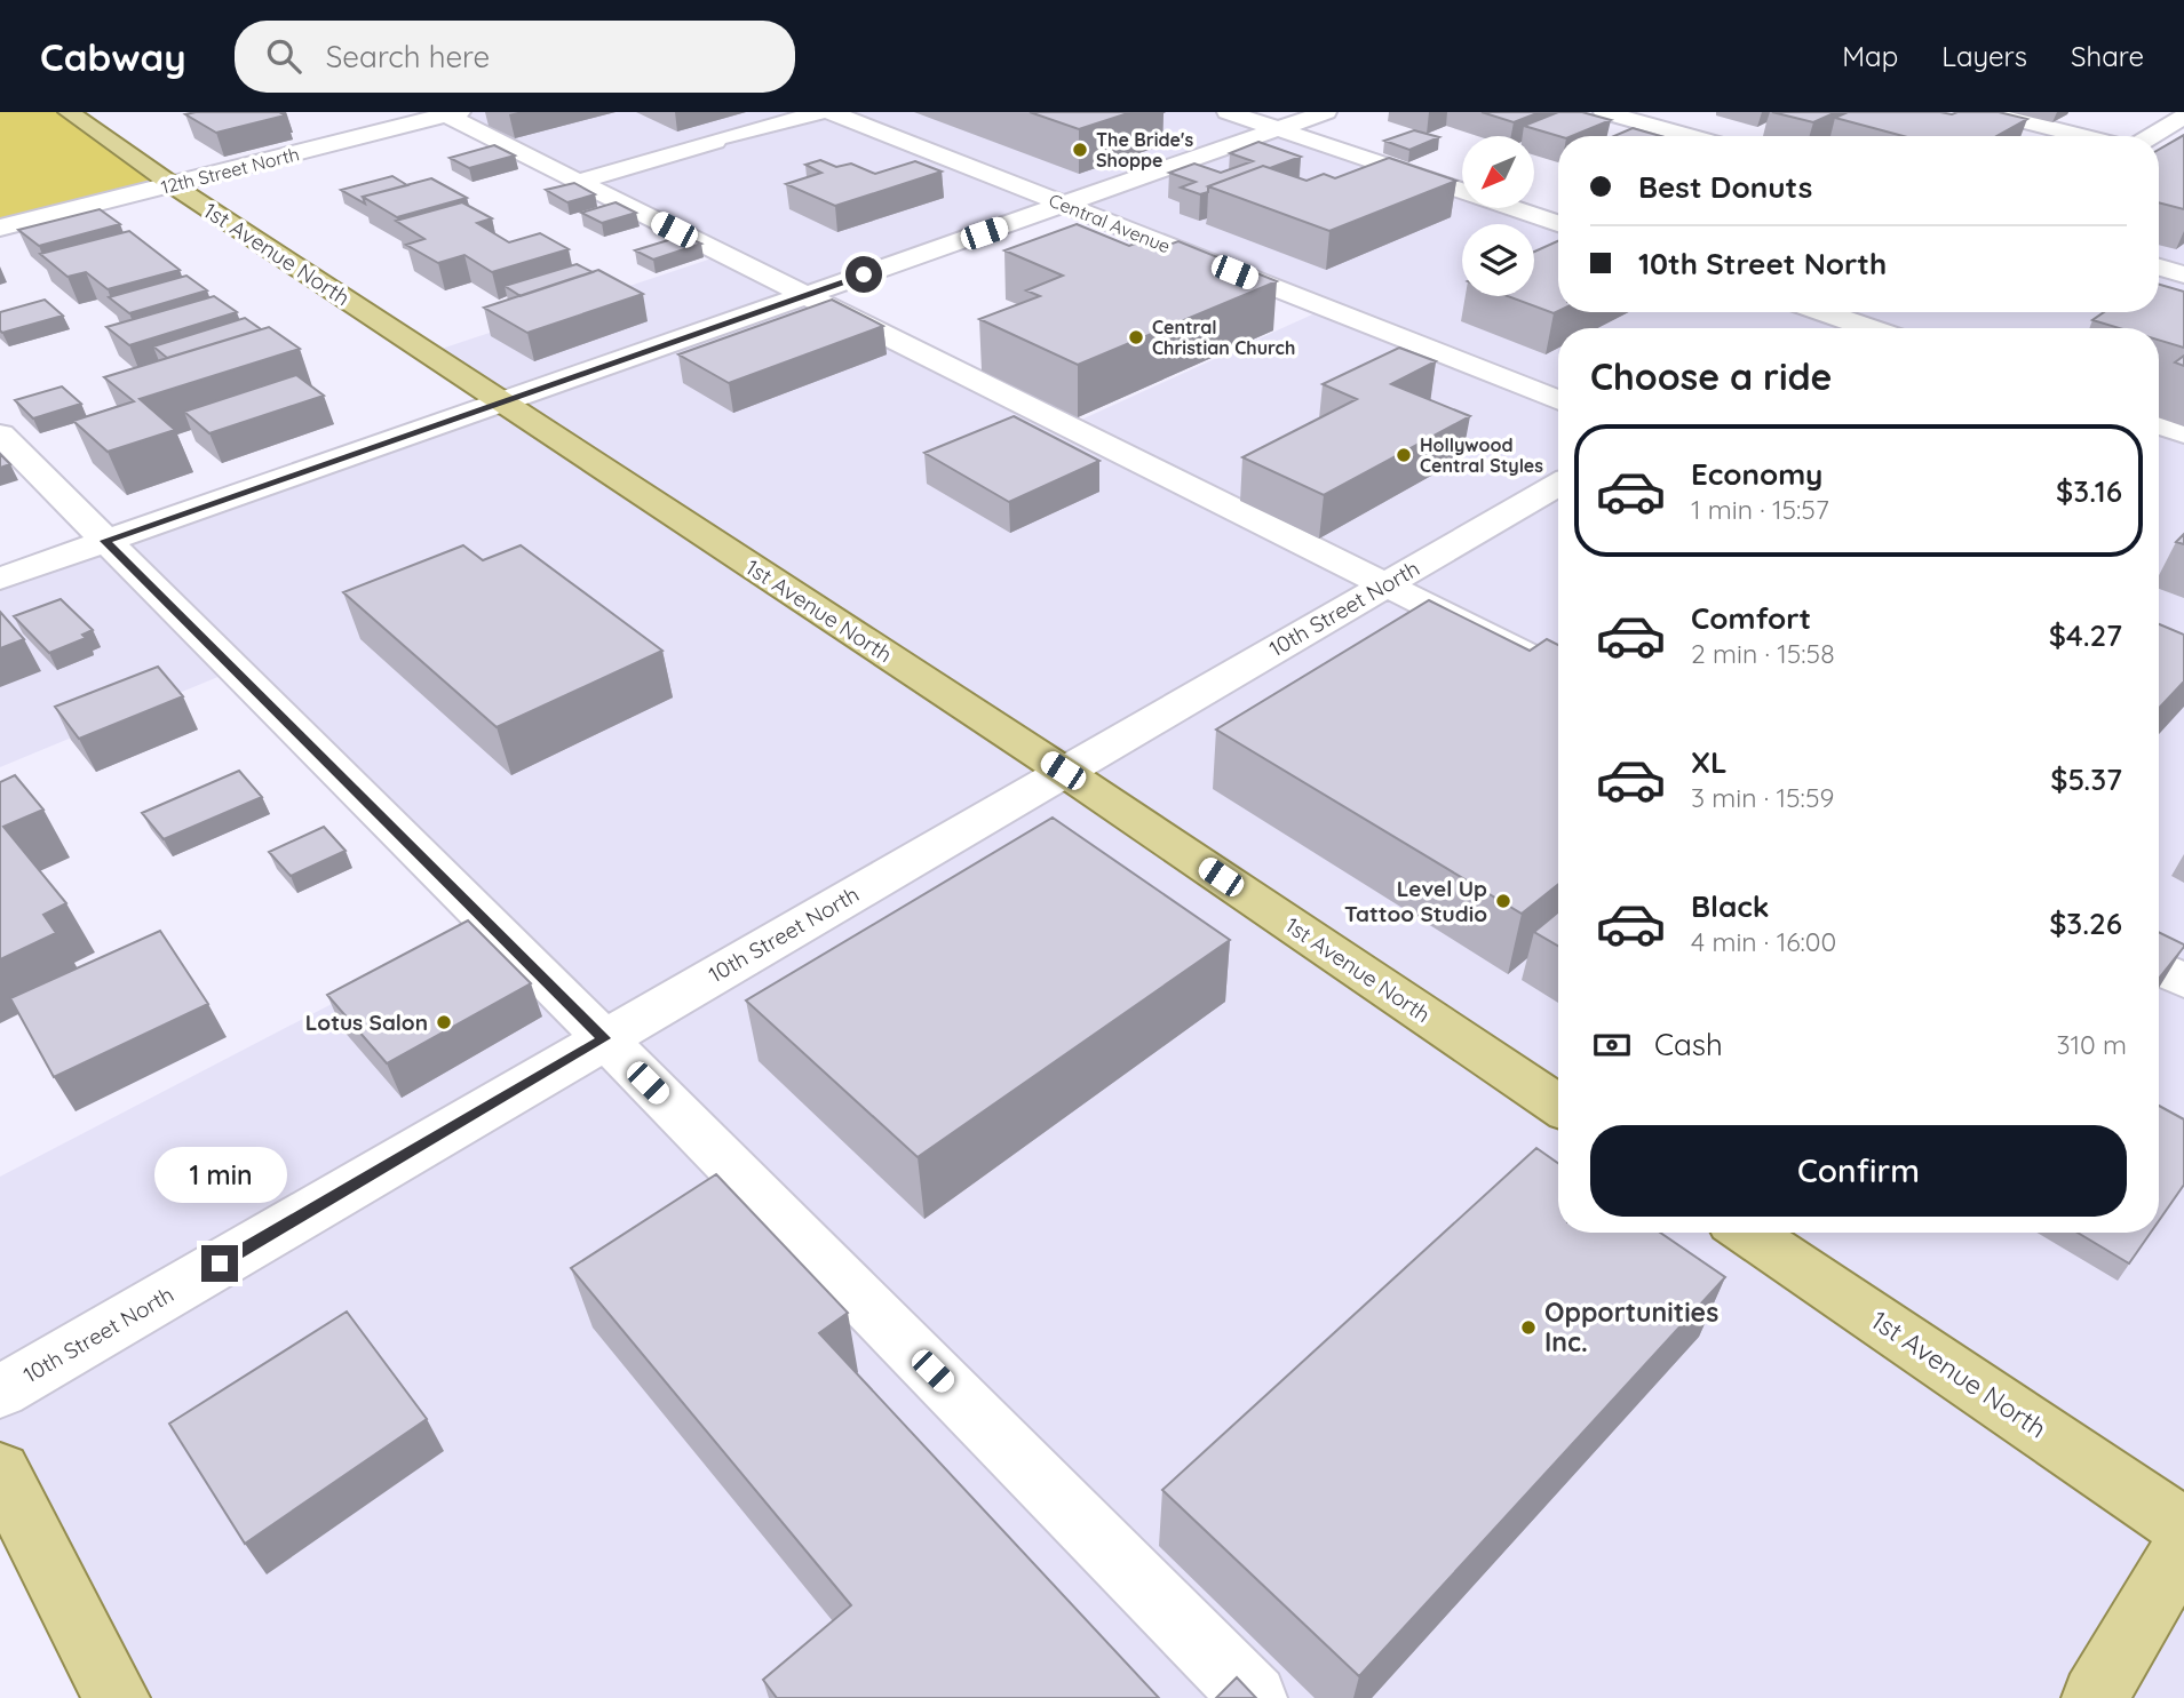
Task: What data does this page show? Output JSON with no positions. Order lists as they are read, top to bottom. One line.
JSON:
{"streets":{"main road":["1st Avenue North"],"street":["12th Street North","Central Avenue","10th Street North"]},"crossings":[["12th Street North","1st Avenue North"],["1st Avenue North","10th Street North"]],"places":["The Bride's Shoppe","Central Christian Church","Hollywood Central Styles","Level Up Tattoo Studio","Lotus Salon","Opportunities Inc."],"north":"bottom left","page":{"header":"Cabway","search":"Search here","nav":["Map","Layers","Share"],"banner":["Best Donuts","10th Street North"],"heading":"Choose a ride","list":[{"name":"Economy","note":"1 min · 15:57","value":"$3.16"},{"name":"Comfort","note":"2 min · 15:58","value":"$4.27"},{"name":"XL","note":"3 min · 15:59","value":"$5.37"},{"name":"Black","note":"4 min · 16:00","value":"$3.26"}],"pay":["Cash","310 m"],"buttons":"Confirm","bubble":"1 min"}}
